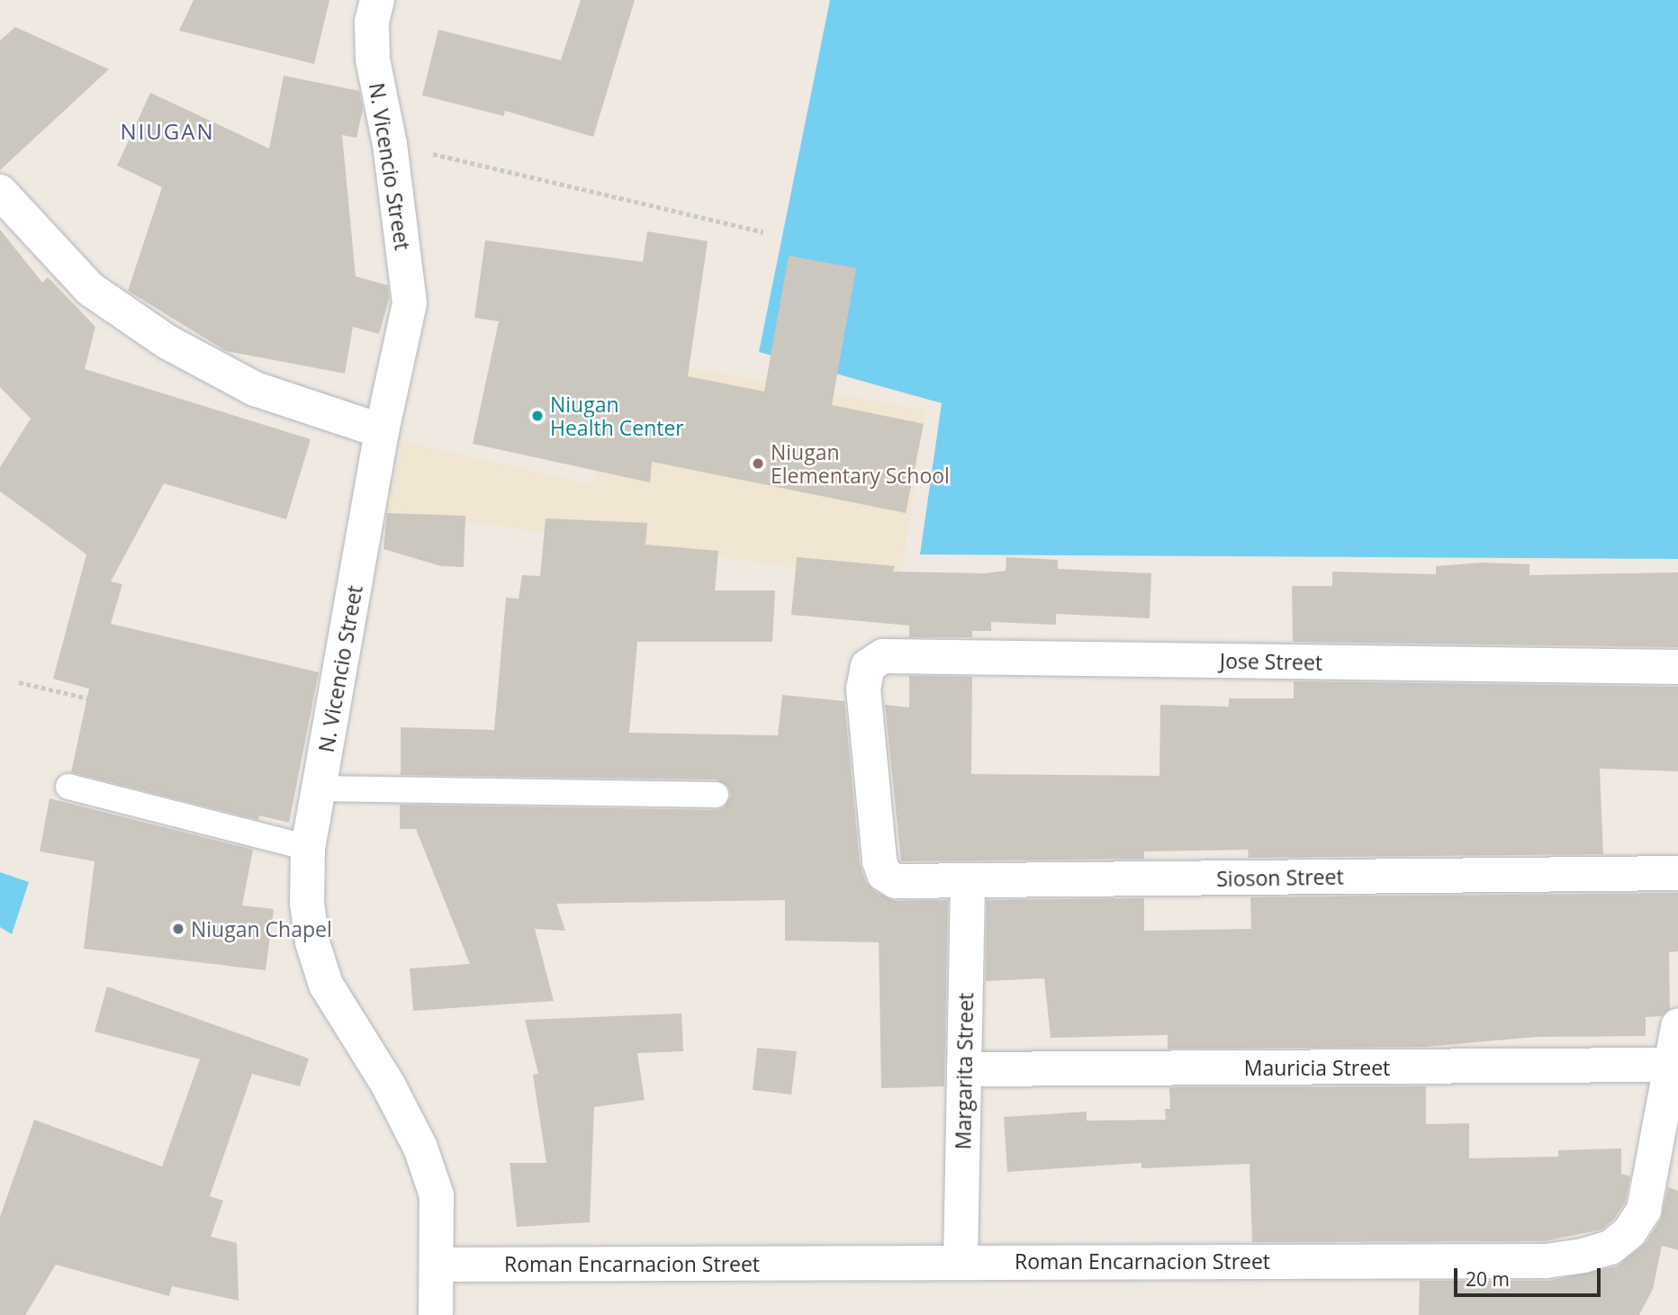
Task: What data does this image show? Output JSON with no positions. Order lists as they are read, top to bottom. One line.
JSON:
{"streets":{"street":["N. Vicencio Street","Jose Street","Sioson Street","Mauricia Street","Margarita Street","Roman Encarnacion Street"]},"crossings":[["N. Vicencio Street","Roman Encarnacion Street"],["Jose Street","Sioson Street"],["Sioson Street","Margarita Street"],["Mauricia Street","Margarita Street"],["Mauricia Street","Roman Encarnacion Street"],["Margarita Street","Roman Encarnacion Street"]],"districts":["NIUGAN"],"places":["Niugan Health Center","Niugan Elementary School","Niugan Chapel"],"scale_bar":"20 m"}
